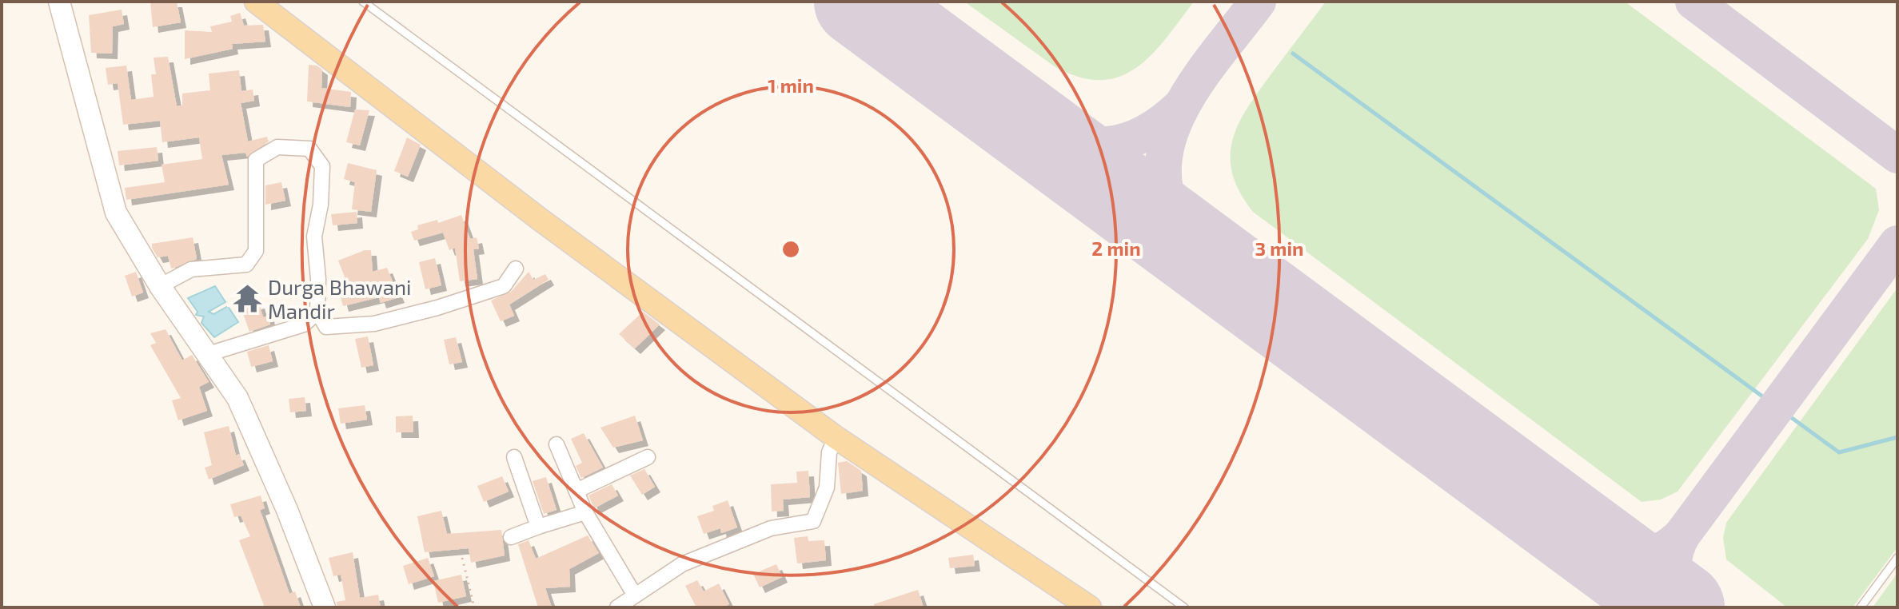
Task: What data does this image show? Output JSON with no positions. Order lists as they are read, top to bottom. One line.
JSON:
{"places":{"temple":["Durga Bhawani Mandir"]},"rings":["1 min","2 min","3 min"]}
